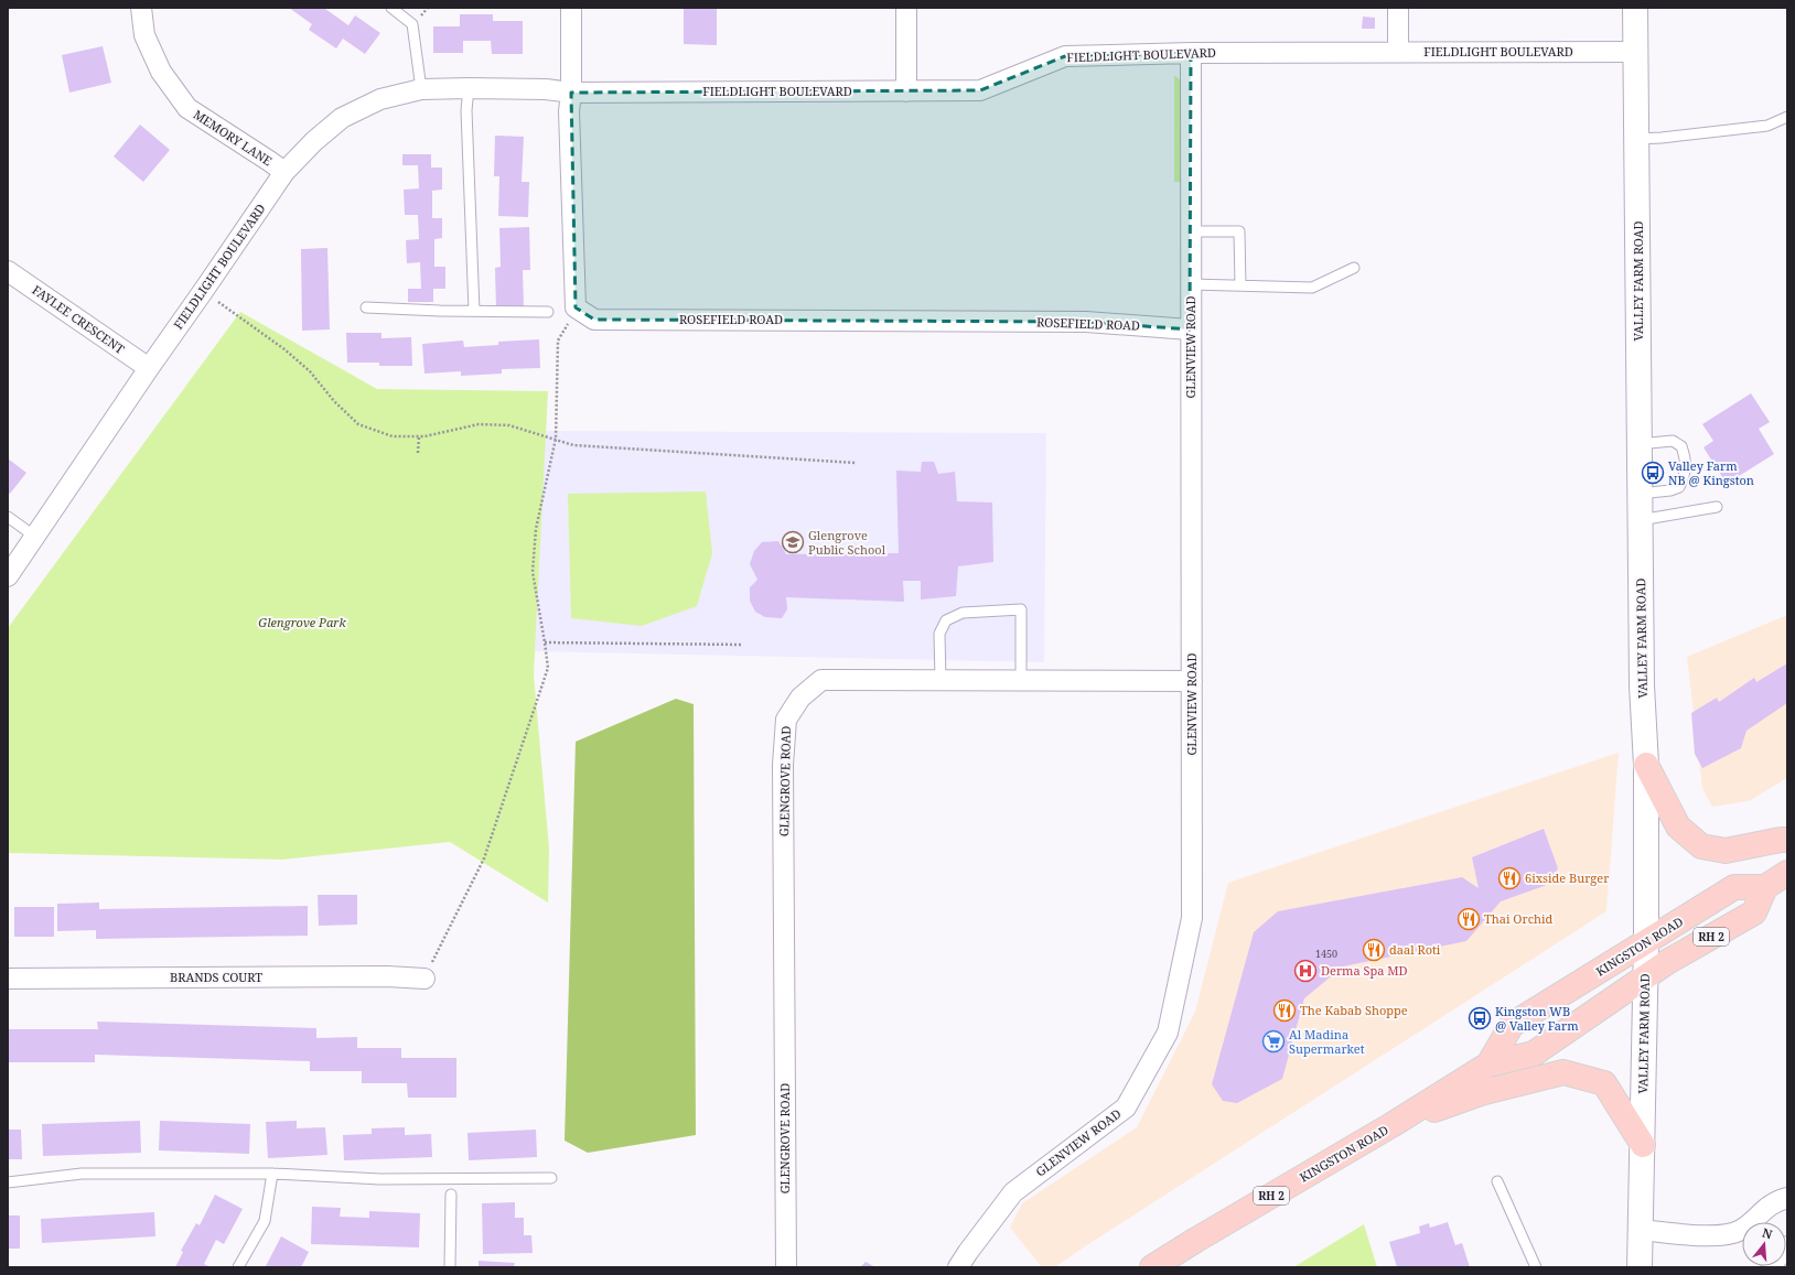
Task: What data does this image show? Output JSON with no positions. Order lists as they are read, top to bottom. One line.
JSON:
{"streets":{"main road":["RH 2","KINGSTON ROAD"],"street":["FIELDLIGHT BOULEVARD","MEMORY LANE","VALLEY FARM ROAD","FAYLEE CRESCENT","ROSEFIELD ROAD","GLENVIEW ROAD","GLENGROVE ROAD","BRANDS COURT"]},"crossings":[["FIELDLIGHT BOULEVARD","MEMORY LANE"],["FIELDLIGHT BOULEVARD","VALLEY FARM ROAD"],["FIELDLIGHT BOULEVARD","FAYLEE CRESCENT"],["FIELDLIGHT BOULEVARD","GLENVIEW ROAD"],["VALLEY FARM ROAD","KINGSTON ROAD"],["ROSEFIELD ROAD","GLENVIEW ROAD"],["GLENVIEW ROAD","GLENGROVE ROAD"]],"parks":["Glengrove Park"],"places":{"bus stop":["Valley Farm NB @ Kingston","Kingston WB @ Valley Farm"],"school or university":["Glengrove Public School"],"restaurant":["6ixside Burger","Thai Orchid","daal Roti","The Kabab Shoppe"],"hospital":["Derma Spa MD"],"supermarket":["Al Madina Supermarket"]},"house_numbers":["1450"],"north":"top"}
